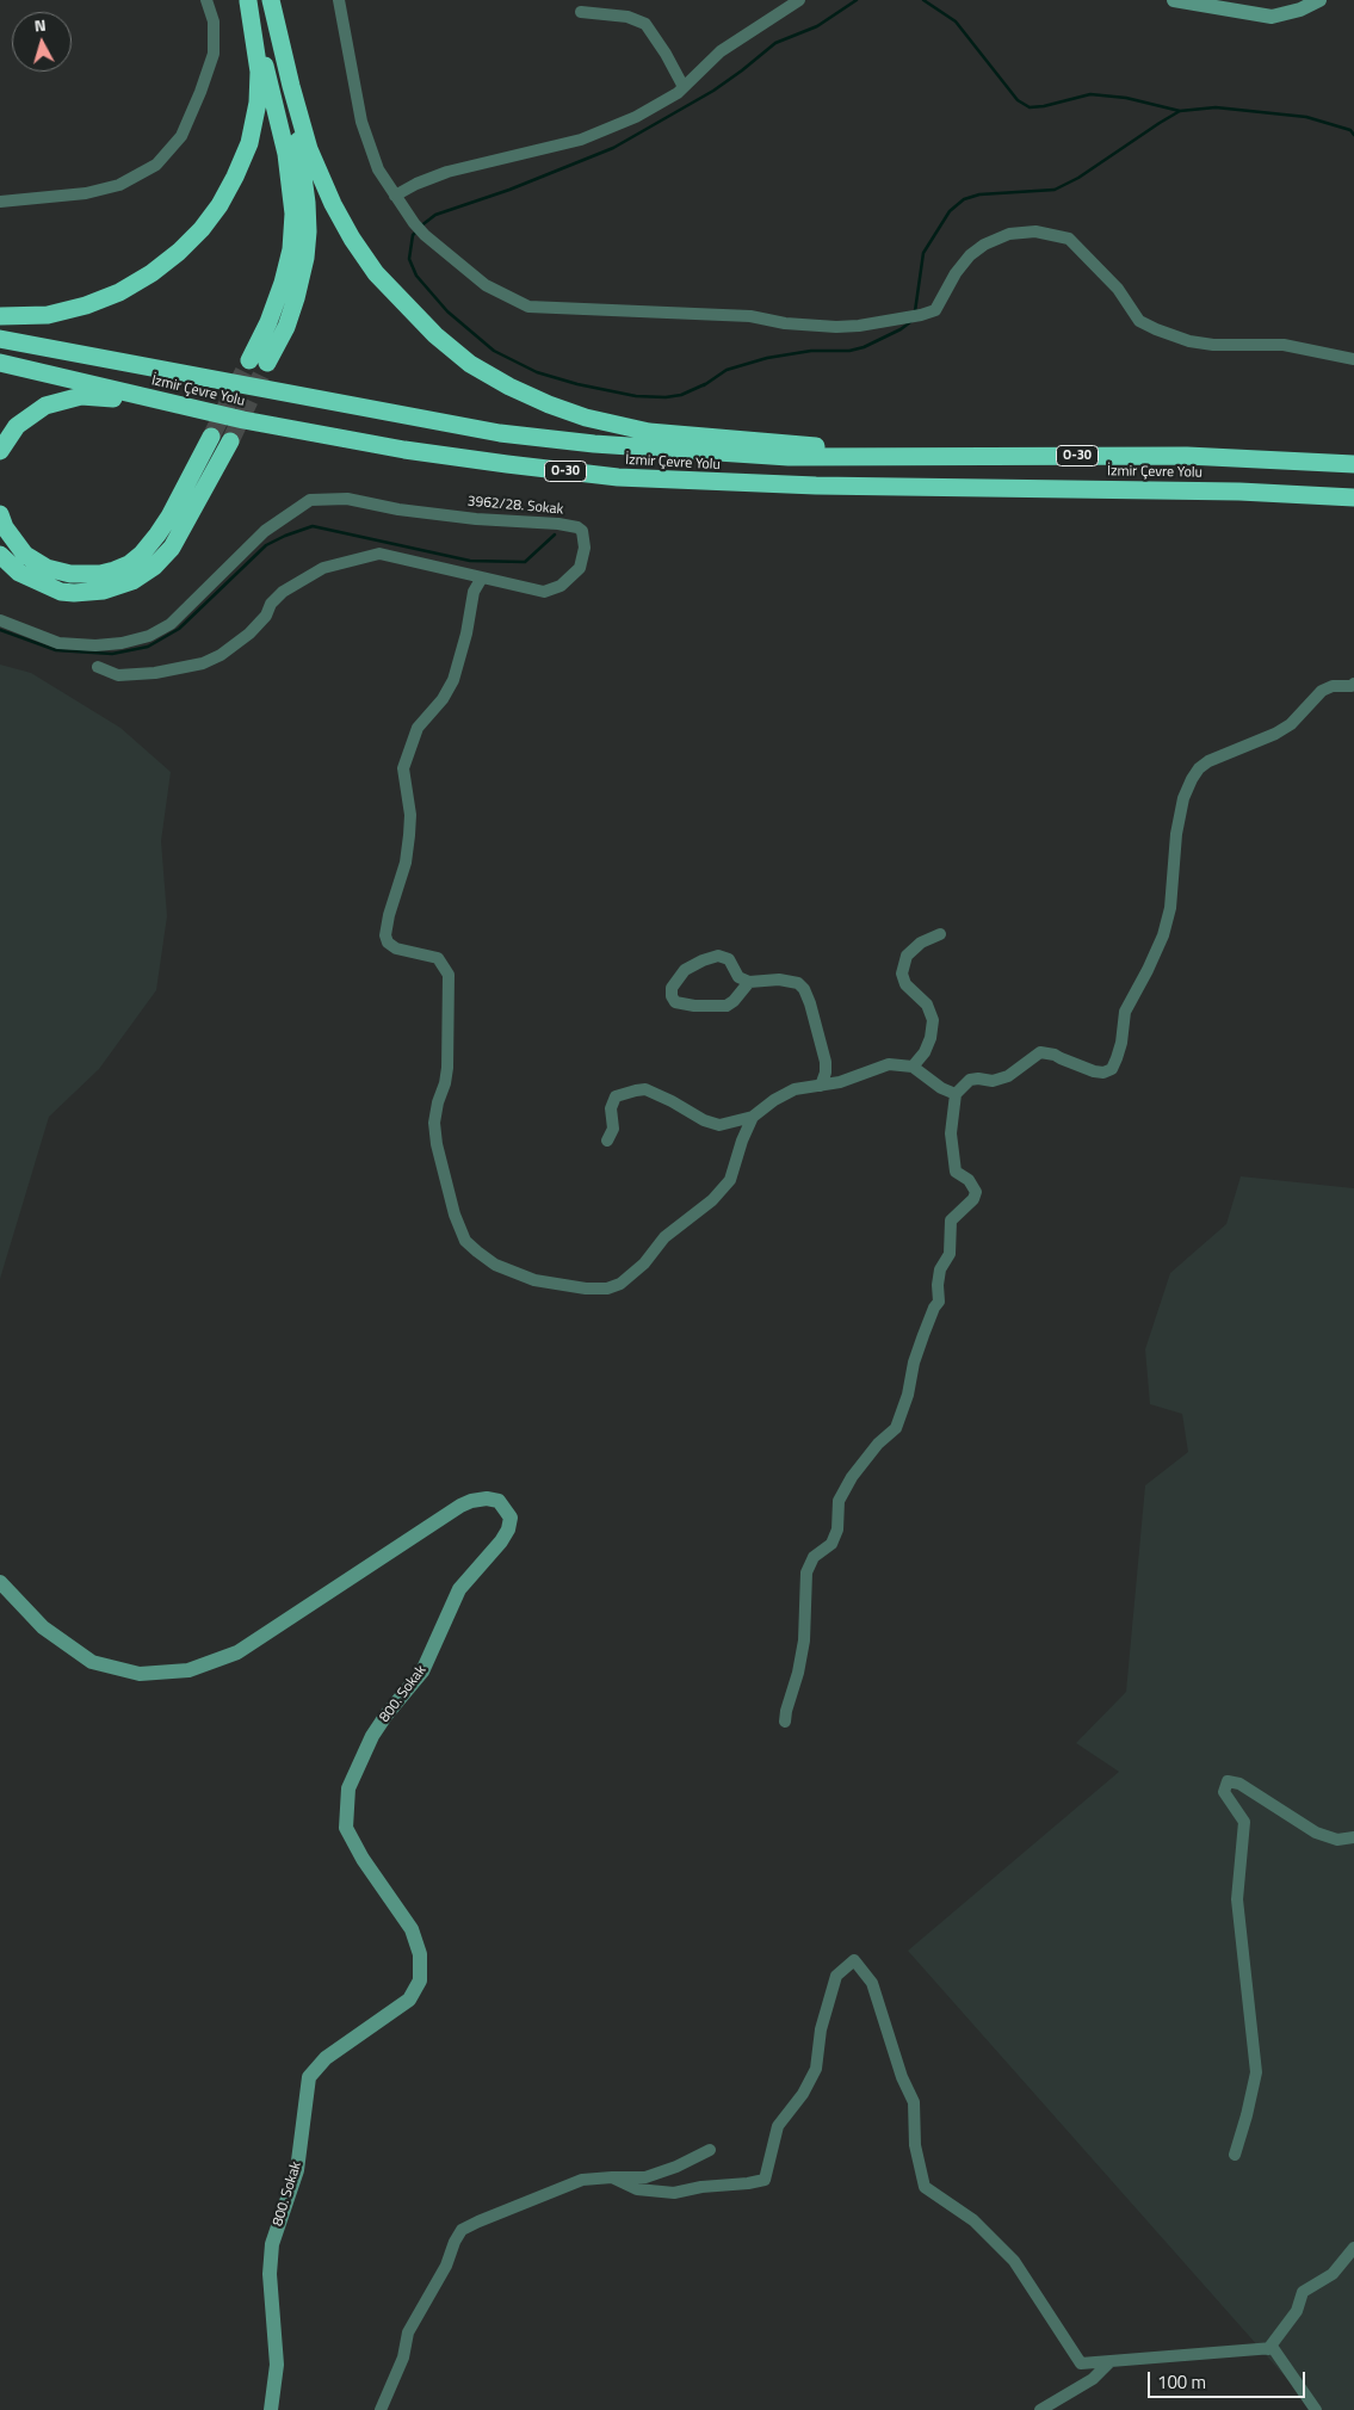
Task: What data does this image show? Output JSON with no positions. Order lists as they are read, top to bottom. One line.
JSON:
{"streets":{"highway":["İzmir Çevre Yolu","O-30"],"main road":["800. Sokak"],"street":["3962/28. Sokak"]},"scale_bar":"100 m","north":"top"}
